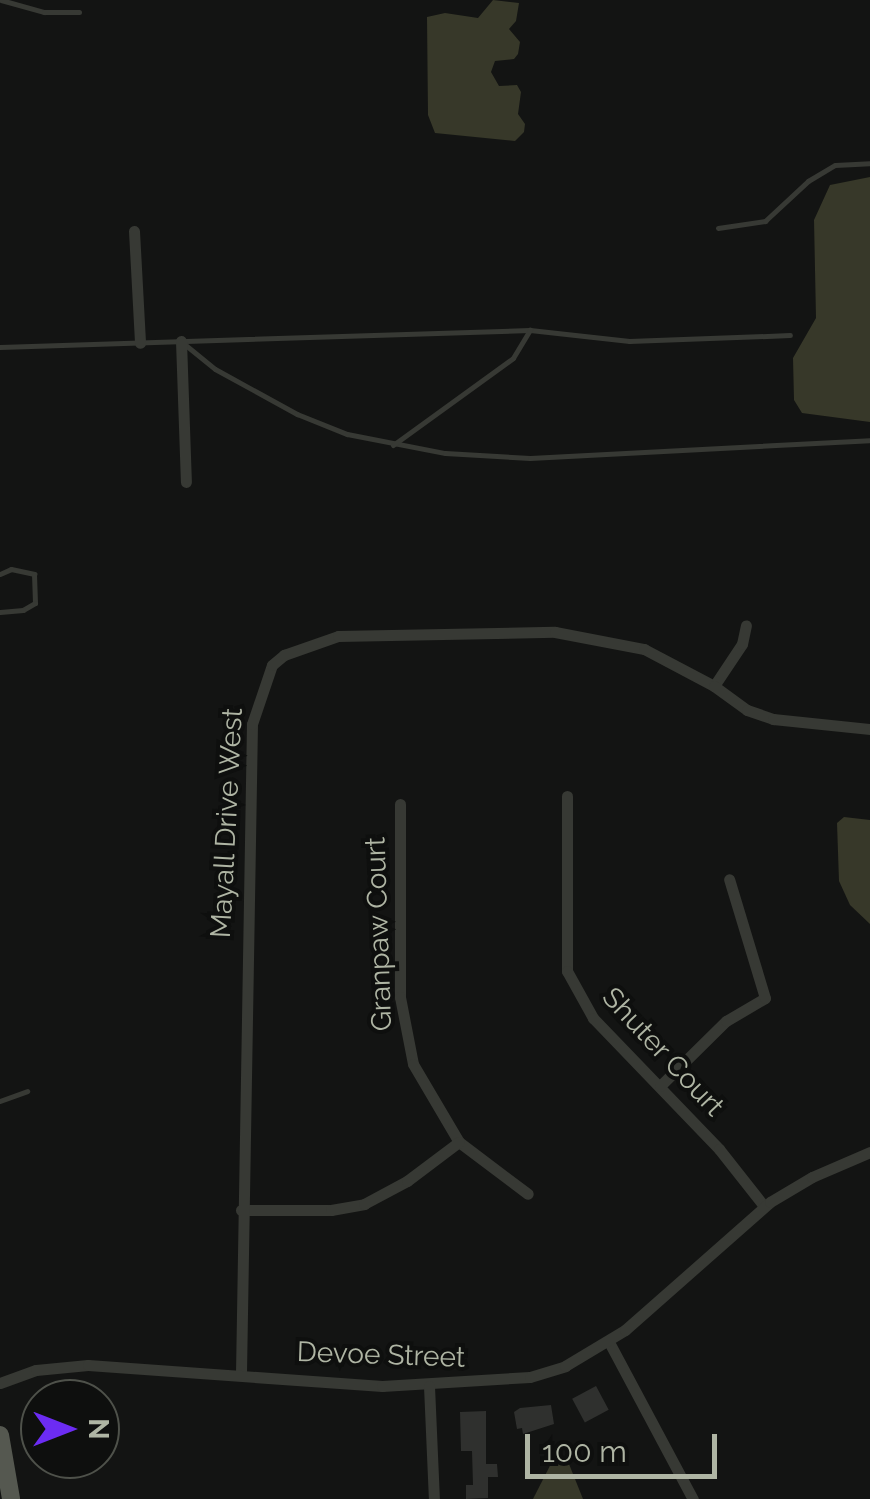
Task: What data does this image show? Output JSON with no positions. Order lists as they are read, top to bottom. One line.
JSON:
{"streets":{"street":["Mayall Drive West","Granpaw Court","Shuter Court","Devoe Street"]},"crossings":[["Mayall Drive West","Devoe Street"],["Shuter Court","Devoe Street"]],"scale_bar":"100 m","north":"right"}
